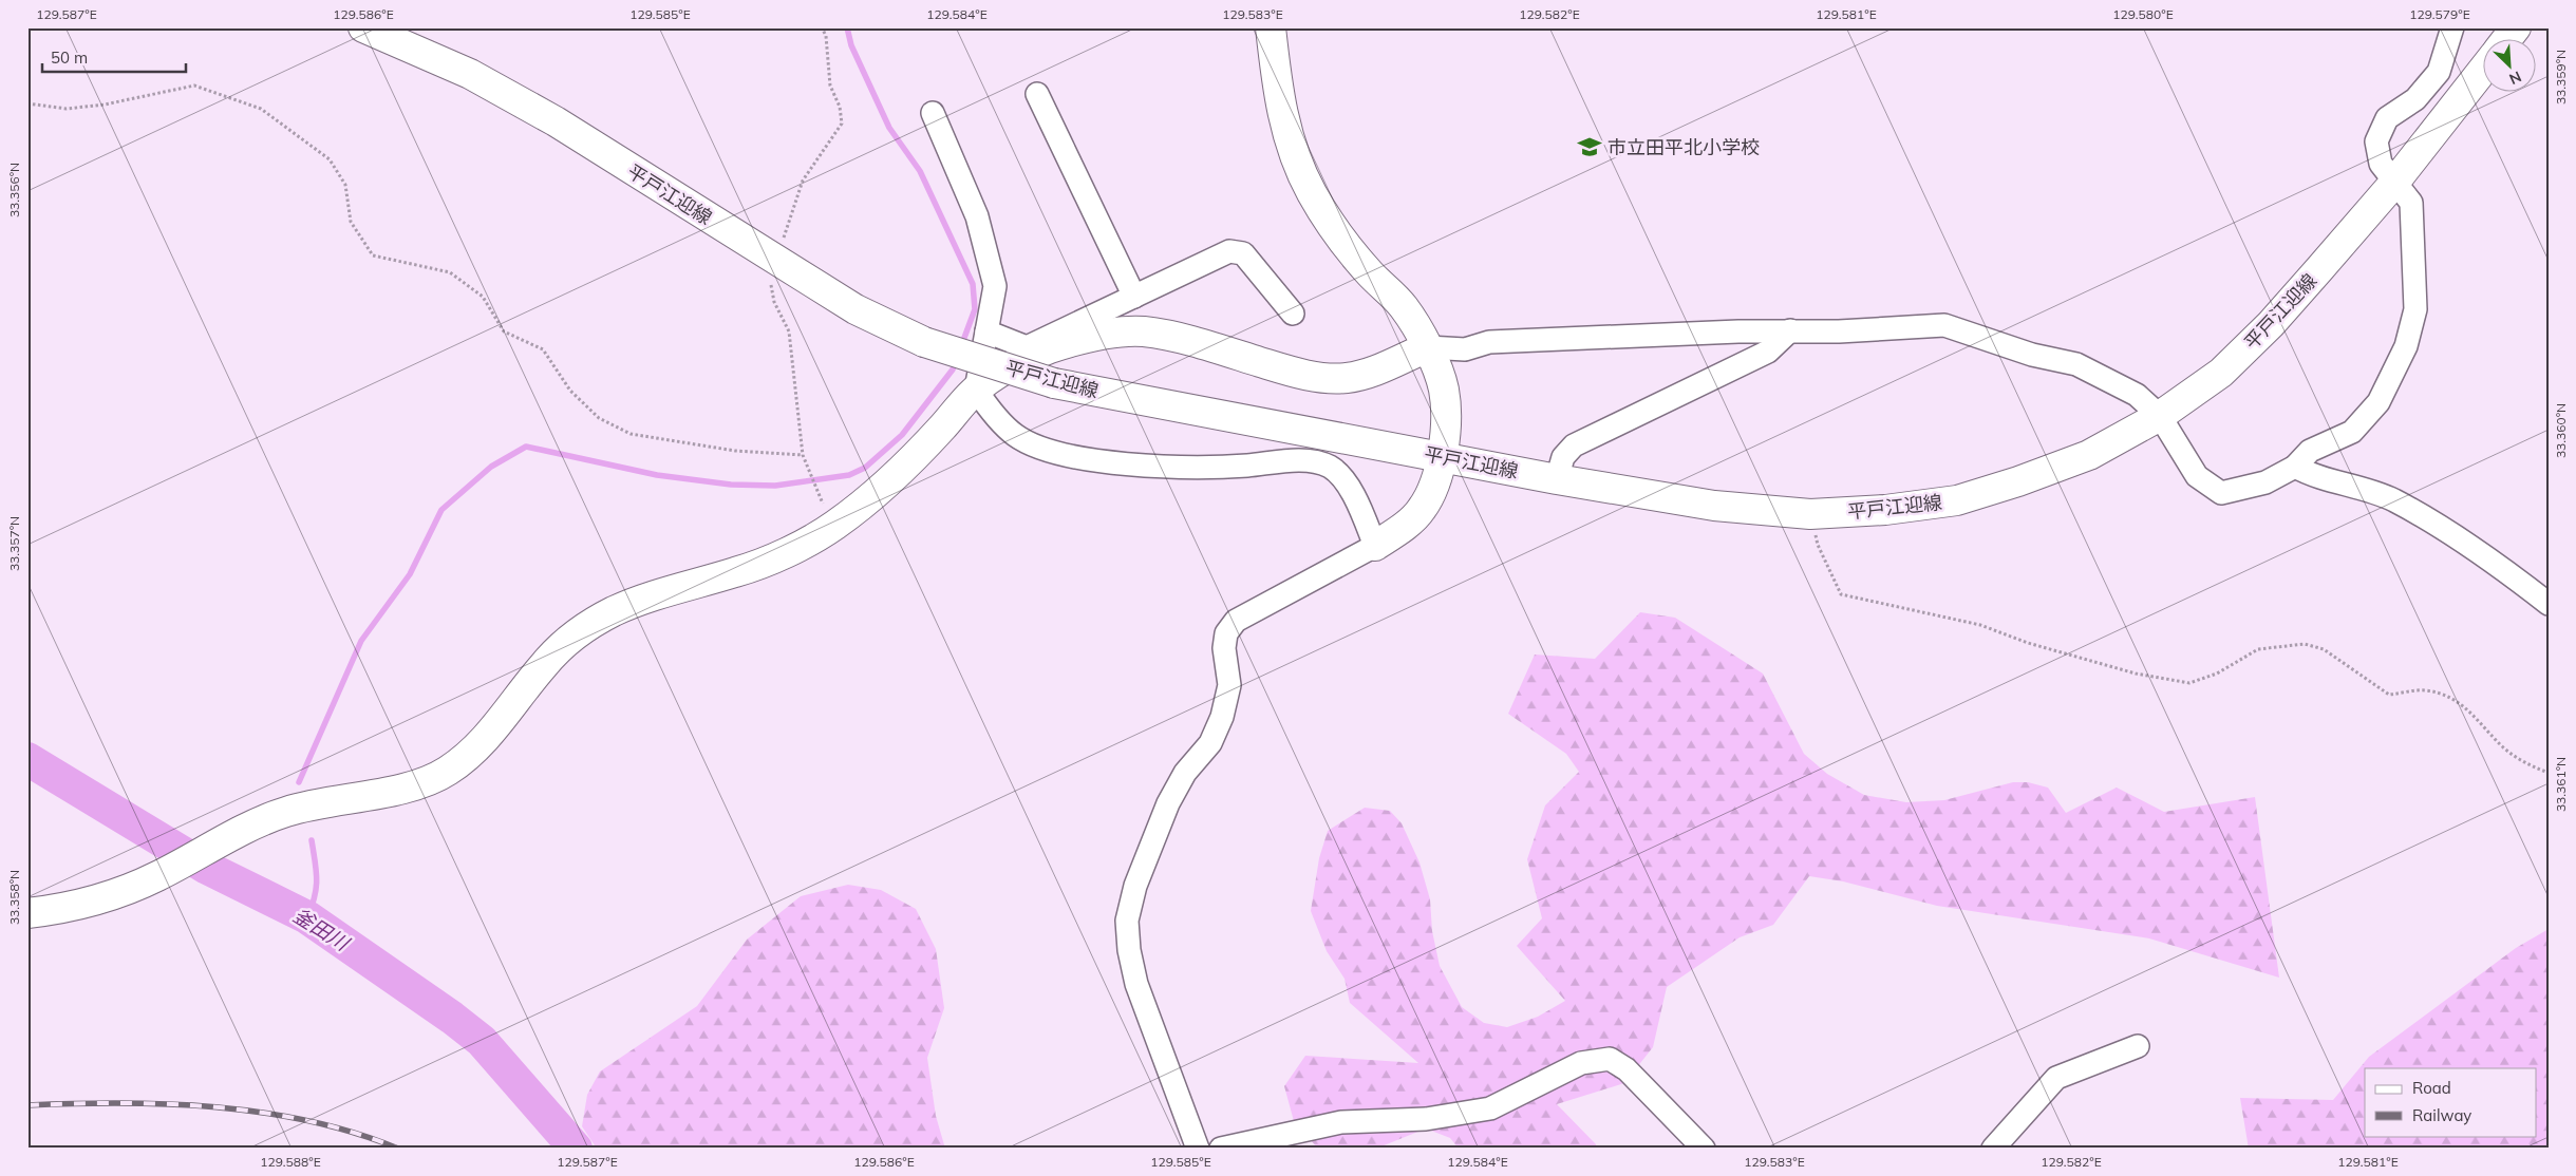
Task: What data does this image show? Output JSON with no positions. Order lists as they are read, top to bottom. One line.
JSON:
{"streets":{"main road":["平戸江迎線"]},"water":["釜田川"],"places":{"school or university":["市立田平北小学校"]},"legend":["Road","Railway"],"scale_bar":"50 m","north":"bottom right","coordinates":["129.587°E","129.586°E","129.585°E","129.584°E","129.583°E","129.582°E","129.581°E","129.580°E","129.579°E","33.359°N","33.356°N","33.360°N","33.357°N","33.361°N","33.358°N","129.588°E"]}
